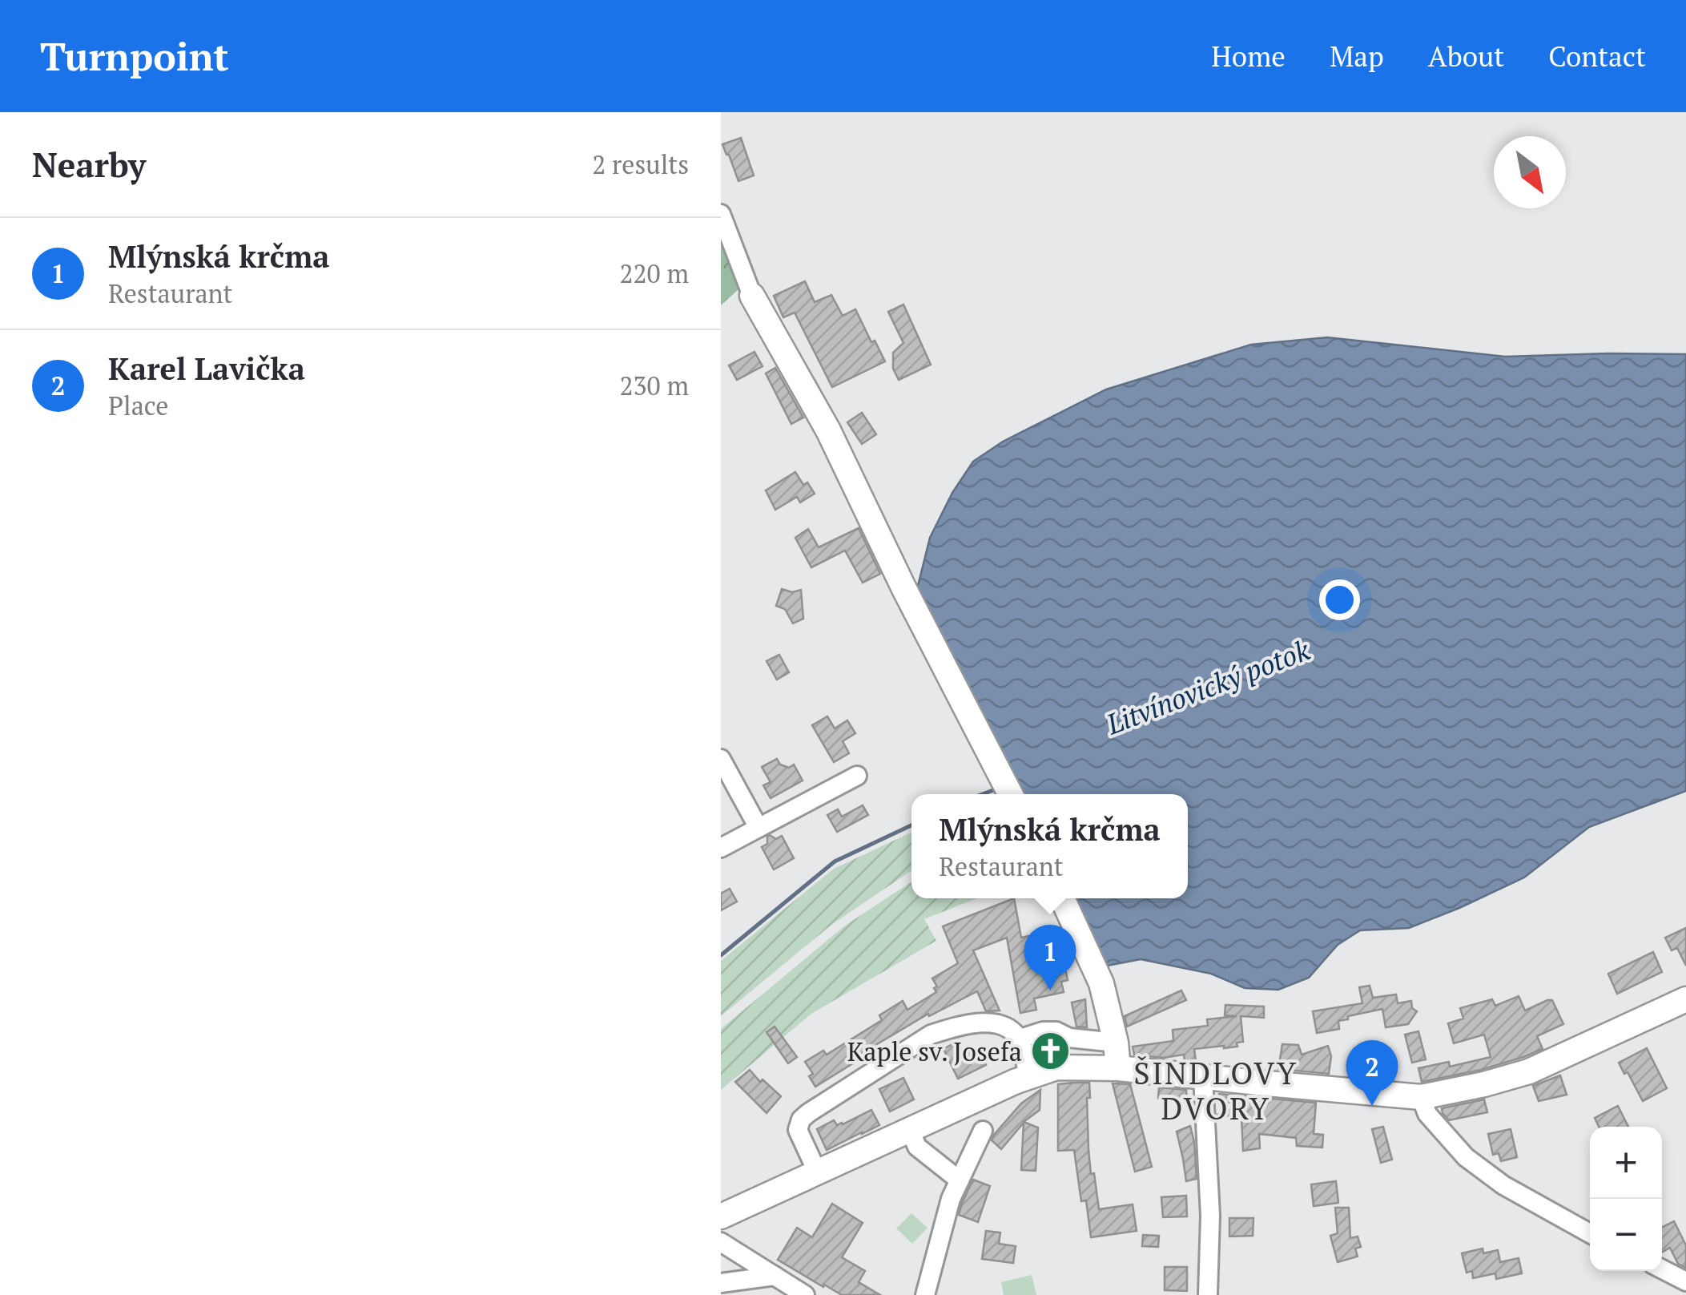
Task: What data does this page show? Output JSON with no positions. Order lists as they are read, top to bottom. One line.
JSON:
{"districts":["ŠINDLOVY DVORY"],"water":["Litvínovický potok"],"places":{"church":["Kaple sv. Josefa"]},"north":"bottom right","page":{"header":"Turnpoint","nav":["Home","Map","About","Contact"],"heading":["Nearby","2 results"],"list":[{"mark":"1","name":"Mlýnská krčma","note":"Restaurant","value":"220 m"},{"mark":"2","name":"Karel Lavička","note":"Place","value":"230 m"}],"popup":["Mlýnská krčma","Restaurant"],"pins":["1","2"],"map_buttons":["+","−"]}}
